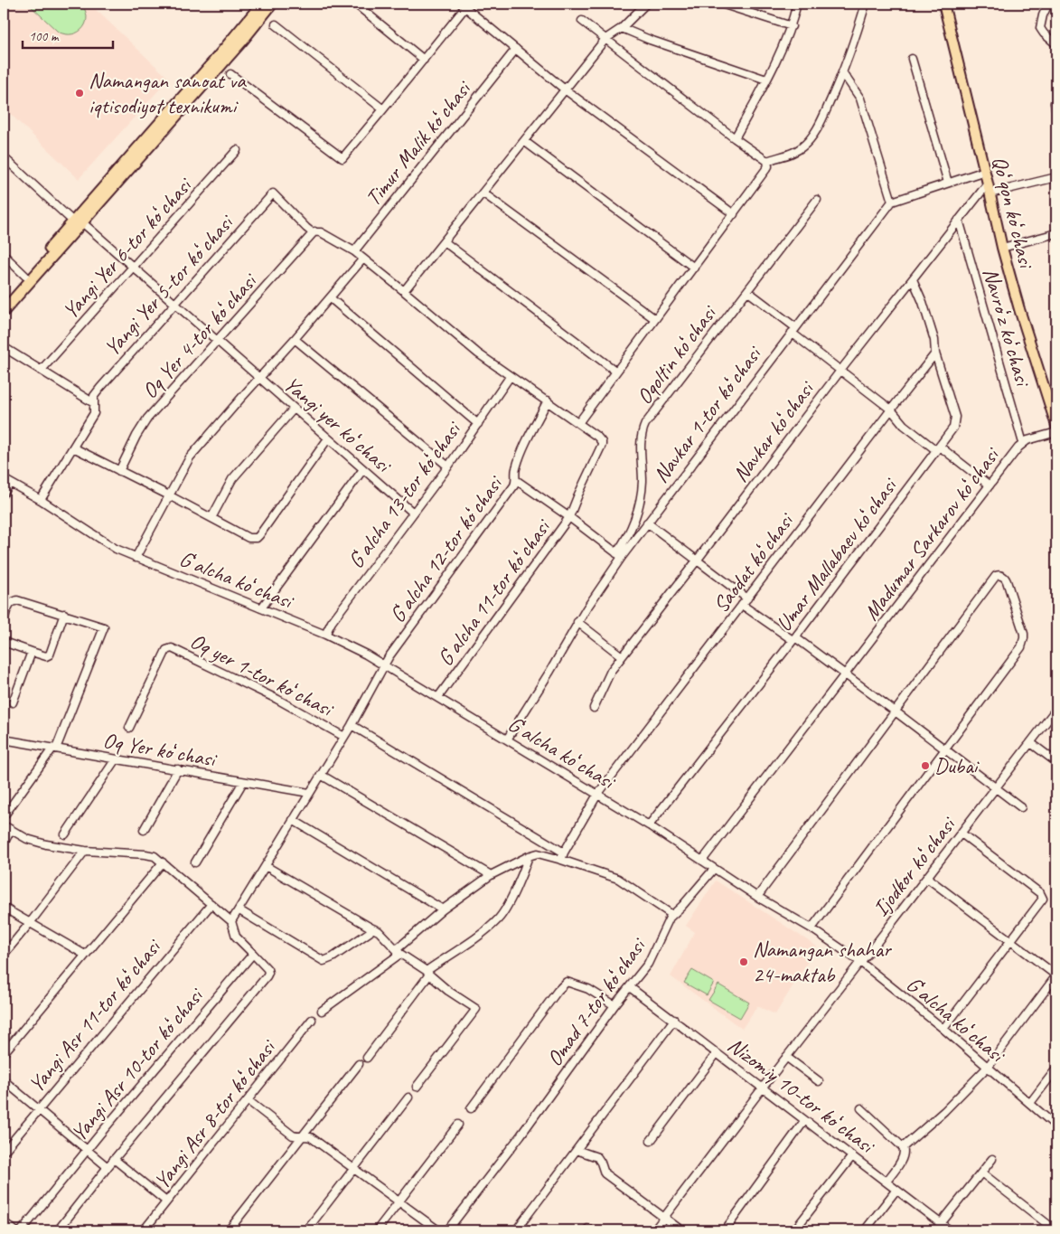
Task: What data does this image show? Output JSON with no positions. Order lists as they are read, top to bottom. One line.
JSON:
{"streets":{"main road":["Qoʻqon koʻchasi"],"street":["Timur Malik koʻchasi","Yangi Yer 6-tor koʻchasi","Yangi Yer 5-tor koʻchasi","Navroʻz koʻchasi","Oq Yer 4-tor koʻchasi","Oqoltin koʻchasi","Navkar 1-tor koʻchasi","Yangi yer koʻchasi","Navkar koʻchasi","Gʻalcha 13-tor koʻchasi","Madumar Sarkarov koʻchasi","Gʻalcha 12-tor koʻchasi","Umar Mallabaev koʻchasi","Saodat koʻchasi","Gʻalcha koʻchasi","Gʻalcha 11-tor koʻchasi","Oq yer 1-tor koʻchasi","Oq Yer koʻchasi","Ijodkor koʻchasi","Omad 7-tor koʻchasi","Yangi Asr 11-tor koʻchasi","Yangi Asr 10-tor koʻchasi","Nizomiy 10-tor koʻchasi","Yangi Asr 8-tor koʻchasi"]},"crossings":[["Qoʻqon koʻchasi","Navkar koʻchasi"],["Yangi Yer 6-tor koʻchasi","Yangi yer koʻchasi"],["Yangi Yer 5-tor koʻchasi","Oq Yer 4-tor koʻchasi"],["Yangi Yer 5-tor koʻchasi","Yangi yer koʻchasi"],["Navroʻz koʻchasi","Navkar koʻchasi"],["Navroʻz koʻchasi","Madumar Sarkarov koʻchasi"],["Oq Yer 4-tor koʻchasi","Yangi yer koʻchasi"],["Oqoltin koʻchasi","Navkar 1-tor koʻchasi"],["Navkar 1-tor koʻchasi","Gʻalcha koʻchasi"],["Yangi yer koʻchasi","Gʻalcha 13-tor koʻchasi"],["Yangi yer koʻchasi","Gʻalcha koʻchasi"],["Navkar koʻchasi","Umar Mallabaev koʻchasi"],["Gʻalcha 13-tor koʻchasi","Gʻalcha koʻchasi"],["Madumar Sarkarov koʻchasi","Gʻalcha koʻchasi"],["Gʻalcha 12-tor koʻchasi","Gʻalcha koʻchasi"],["Gʻalcha 12-tor koʻchasi","Gʻalcha 11-tor koʻchasi"],["Umar Mallabaev koʻchasi","Saodat koʻchasi"],["Umar Mallabaev koʻchasi","Gʻalcha koʻchasi"],["Saodat koʻchasi","Gʻalcha koʻchasi"],["Gʻalcha koʻchasi","Gʻalcha 11-tor koʻchasi"],["Gʻalcha koʻchasi","Ijodkor koʻchasi"],["Gʻalcha koʻchasi","Omad 7-tor koʻchasi"],["Ijodkor koʻchasi","Nizomiy 10-tor koʻchasi"],["Omad 7-tor koʻchasi","Nizomiy 10-tor koʻchasi"]],"places":["Namangan sanoat va iqtisodiyot texnikumi","Dubai","Namangan shahar 24-maktab"],"scale_bar":"100 m"}
